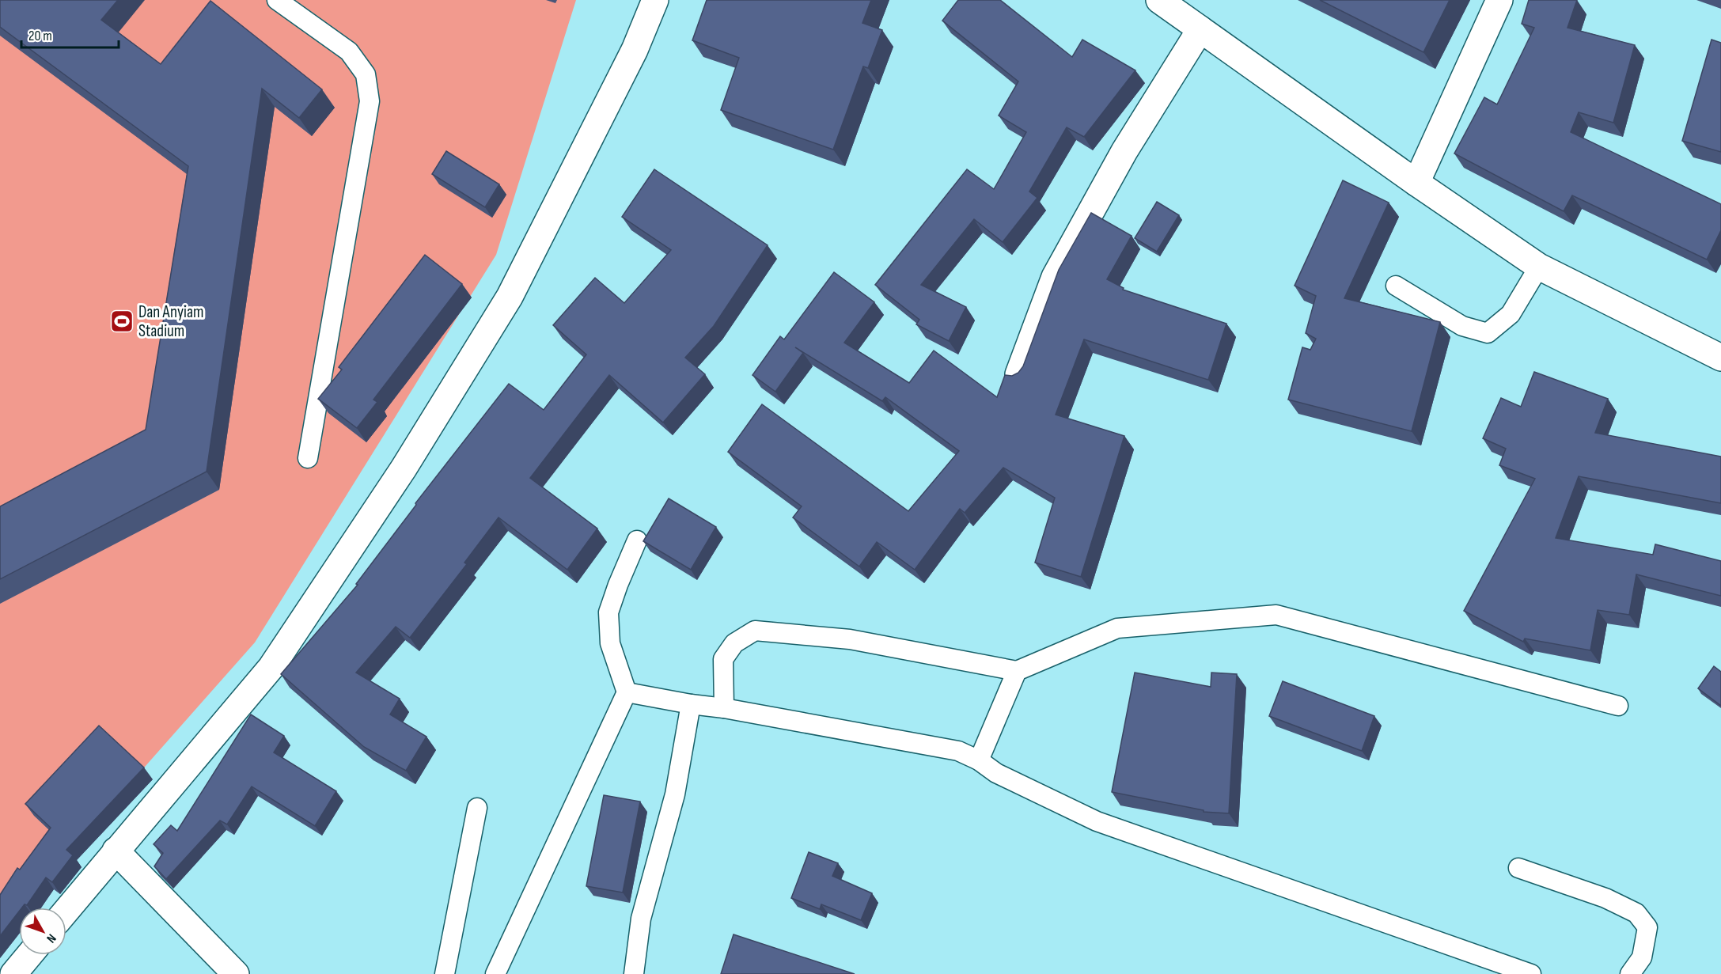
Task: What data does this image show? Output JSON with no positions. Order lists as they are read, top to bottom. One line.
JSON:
{"places":{"sports":["Dan Anyiam Stadium"]},"scale_bar":"20 m","north":"bottom right"}
